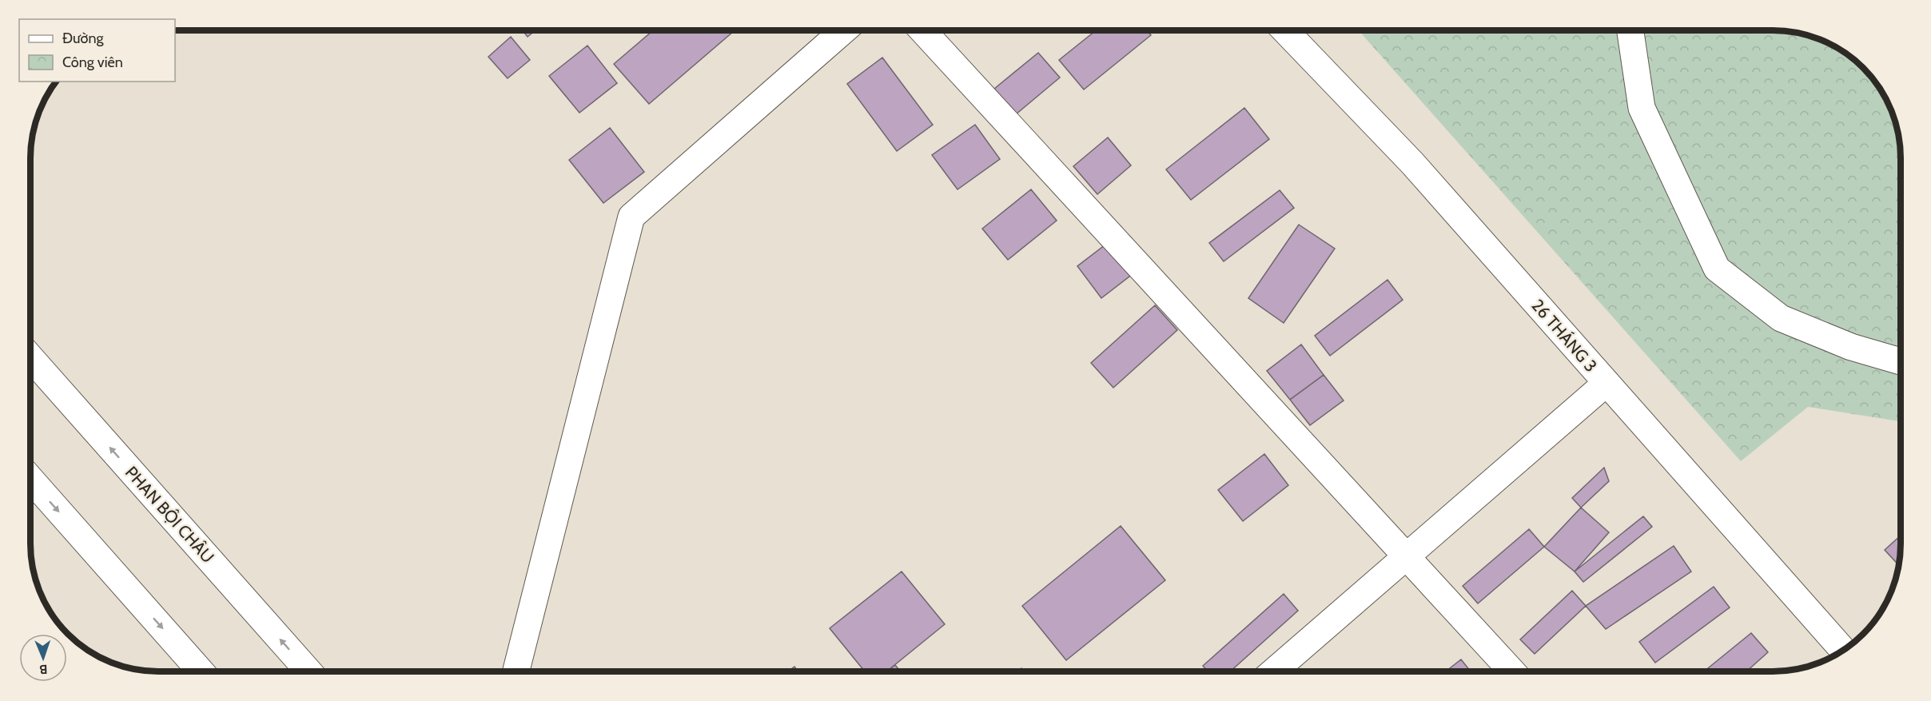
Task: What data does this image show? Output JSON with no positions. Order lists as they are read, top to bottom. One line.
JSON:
{"streets":{"street":["26 THÁNG 3","PHAN BỘI CHÂU"]},"legend":["Đường","Công viên"],"north":"bottom"}
